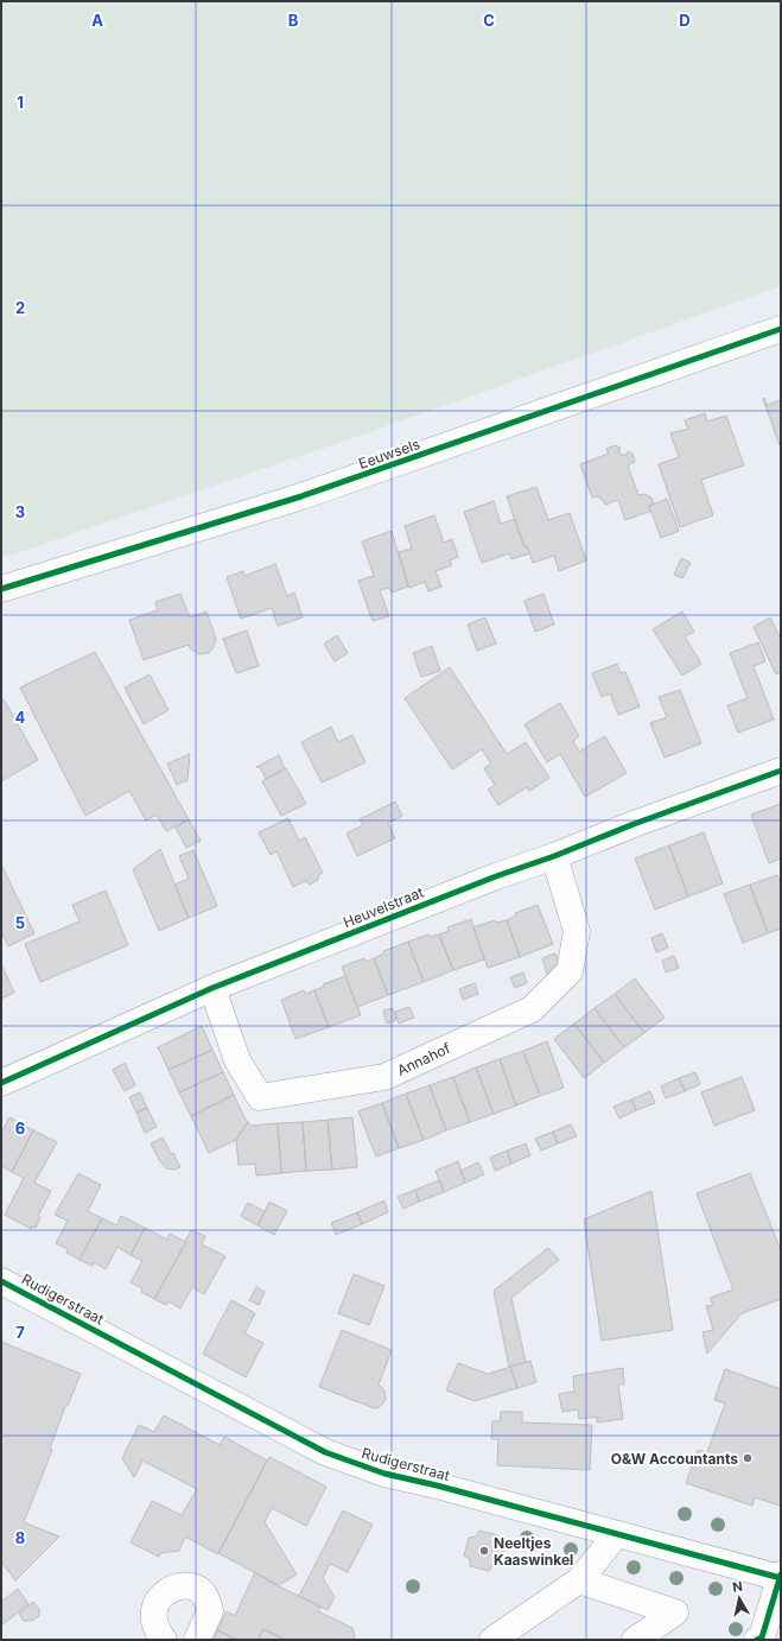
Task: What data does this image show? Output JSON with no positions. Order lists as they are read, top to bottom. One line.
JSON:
{"streets":{"street":["Eeuwsels","Heuvelstraat","Annahof","Rudigerstraat"]},"crossings":[["Heuvelstraat","Annahof"]],"places":["O&W Accountants","Neeltjes Kaaswinkel"],"north":"top","grid":{"columns":["A","B","C","D"],"rows":["1","2","3","4","5","6","7","8"]}}
